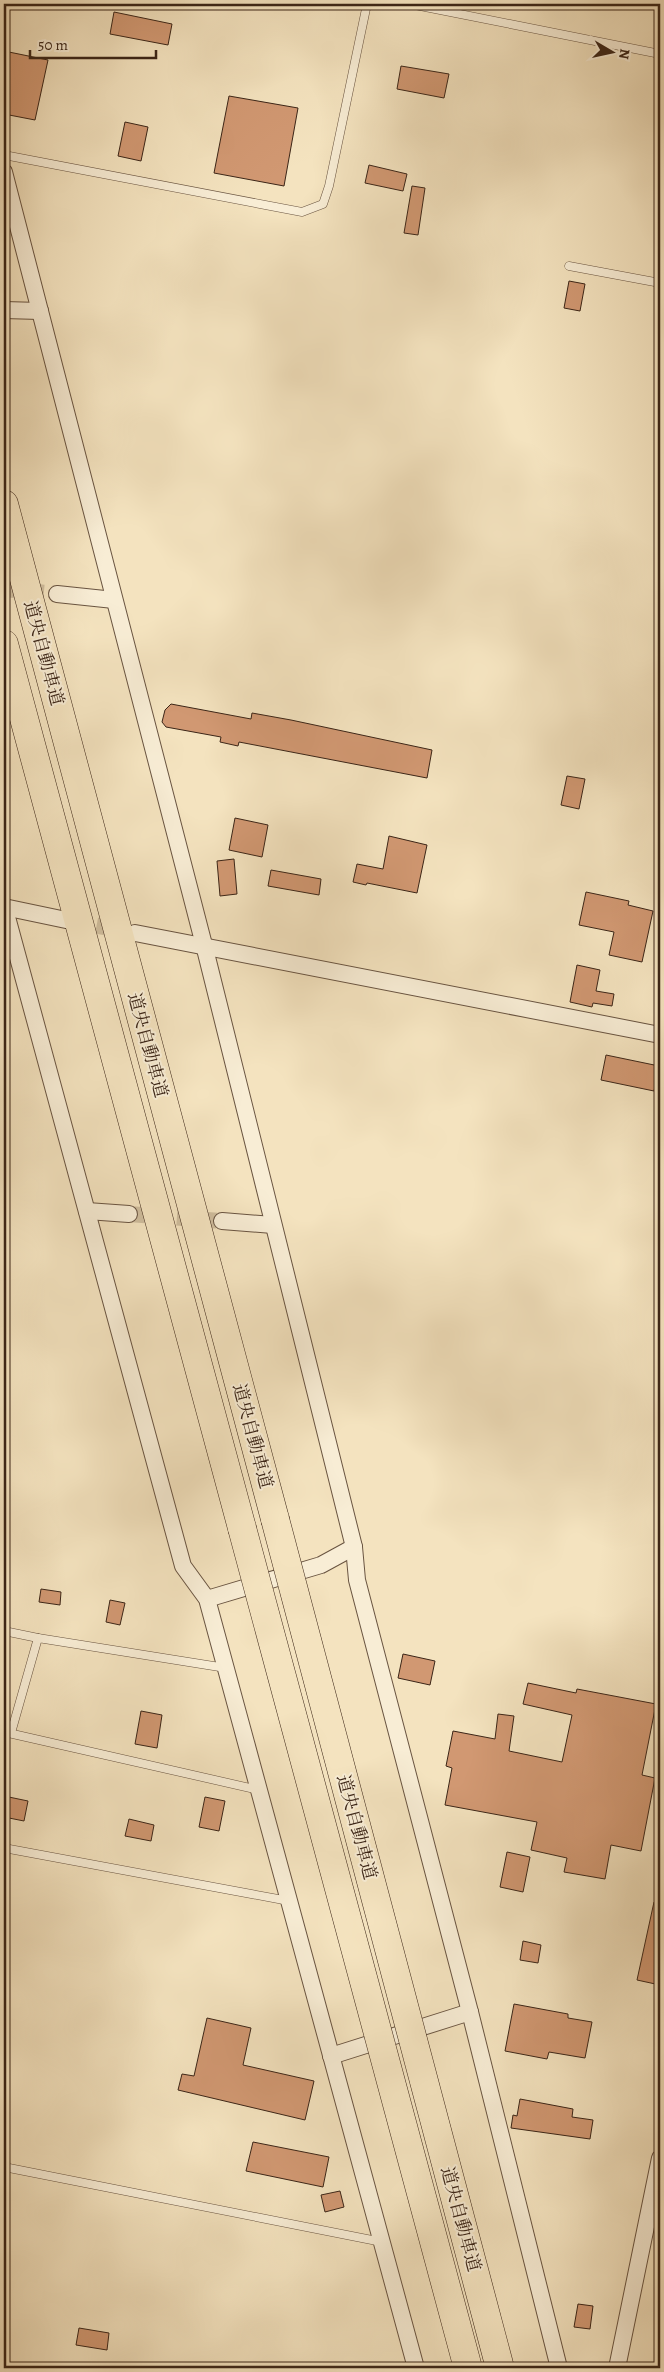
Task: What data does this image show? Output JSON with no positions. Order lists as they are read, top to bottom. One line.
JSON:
{"streets":{"highway":["道央自動車道"]},"scale_bar":"50 m","north":"right"}
